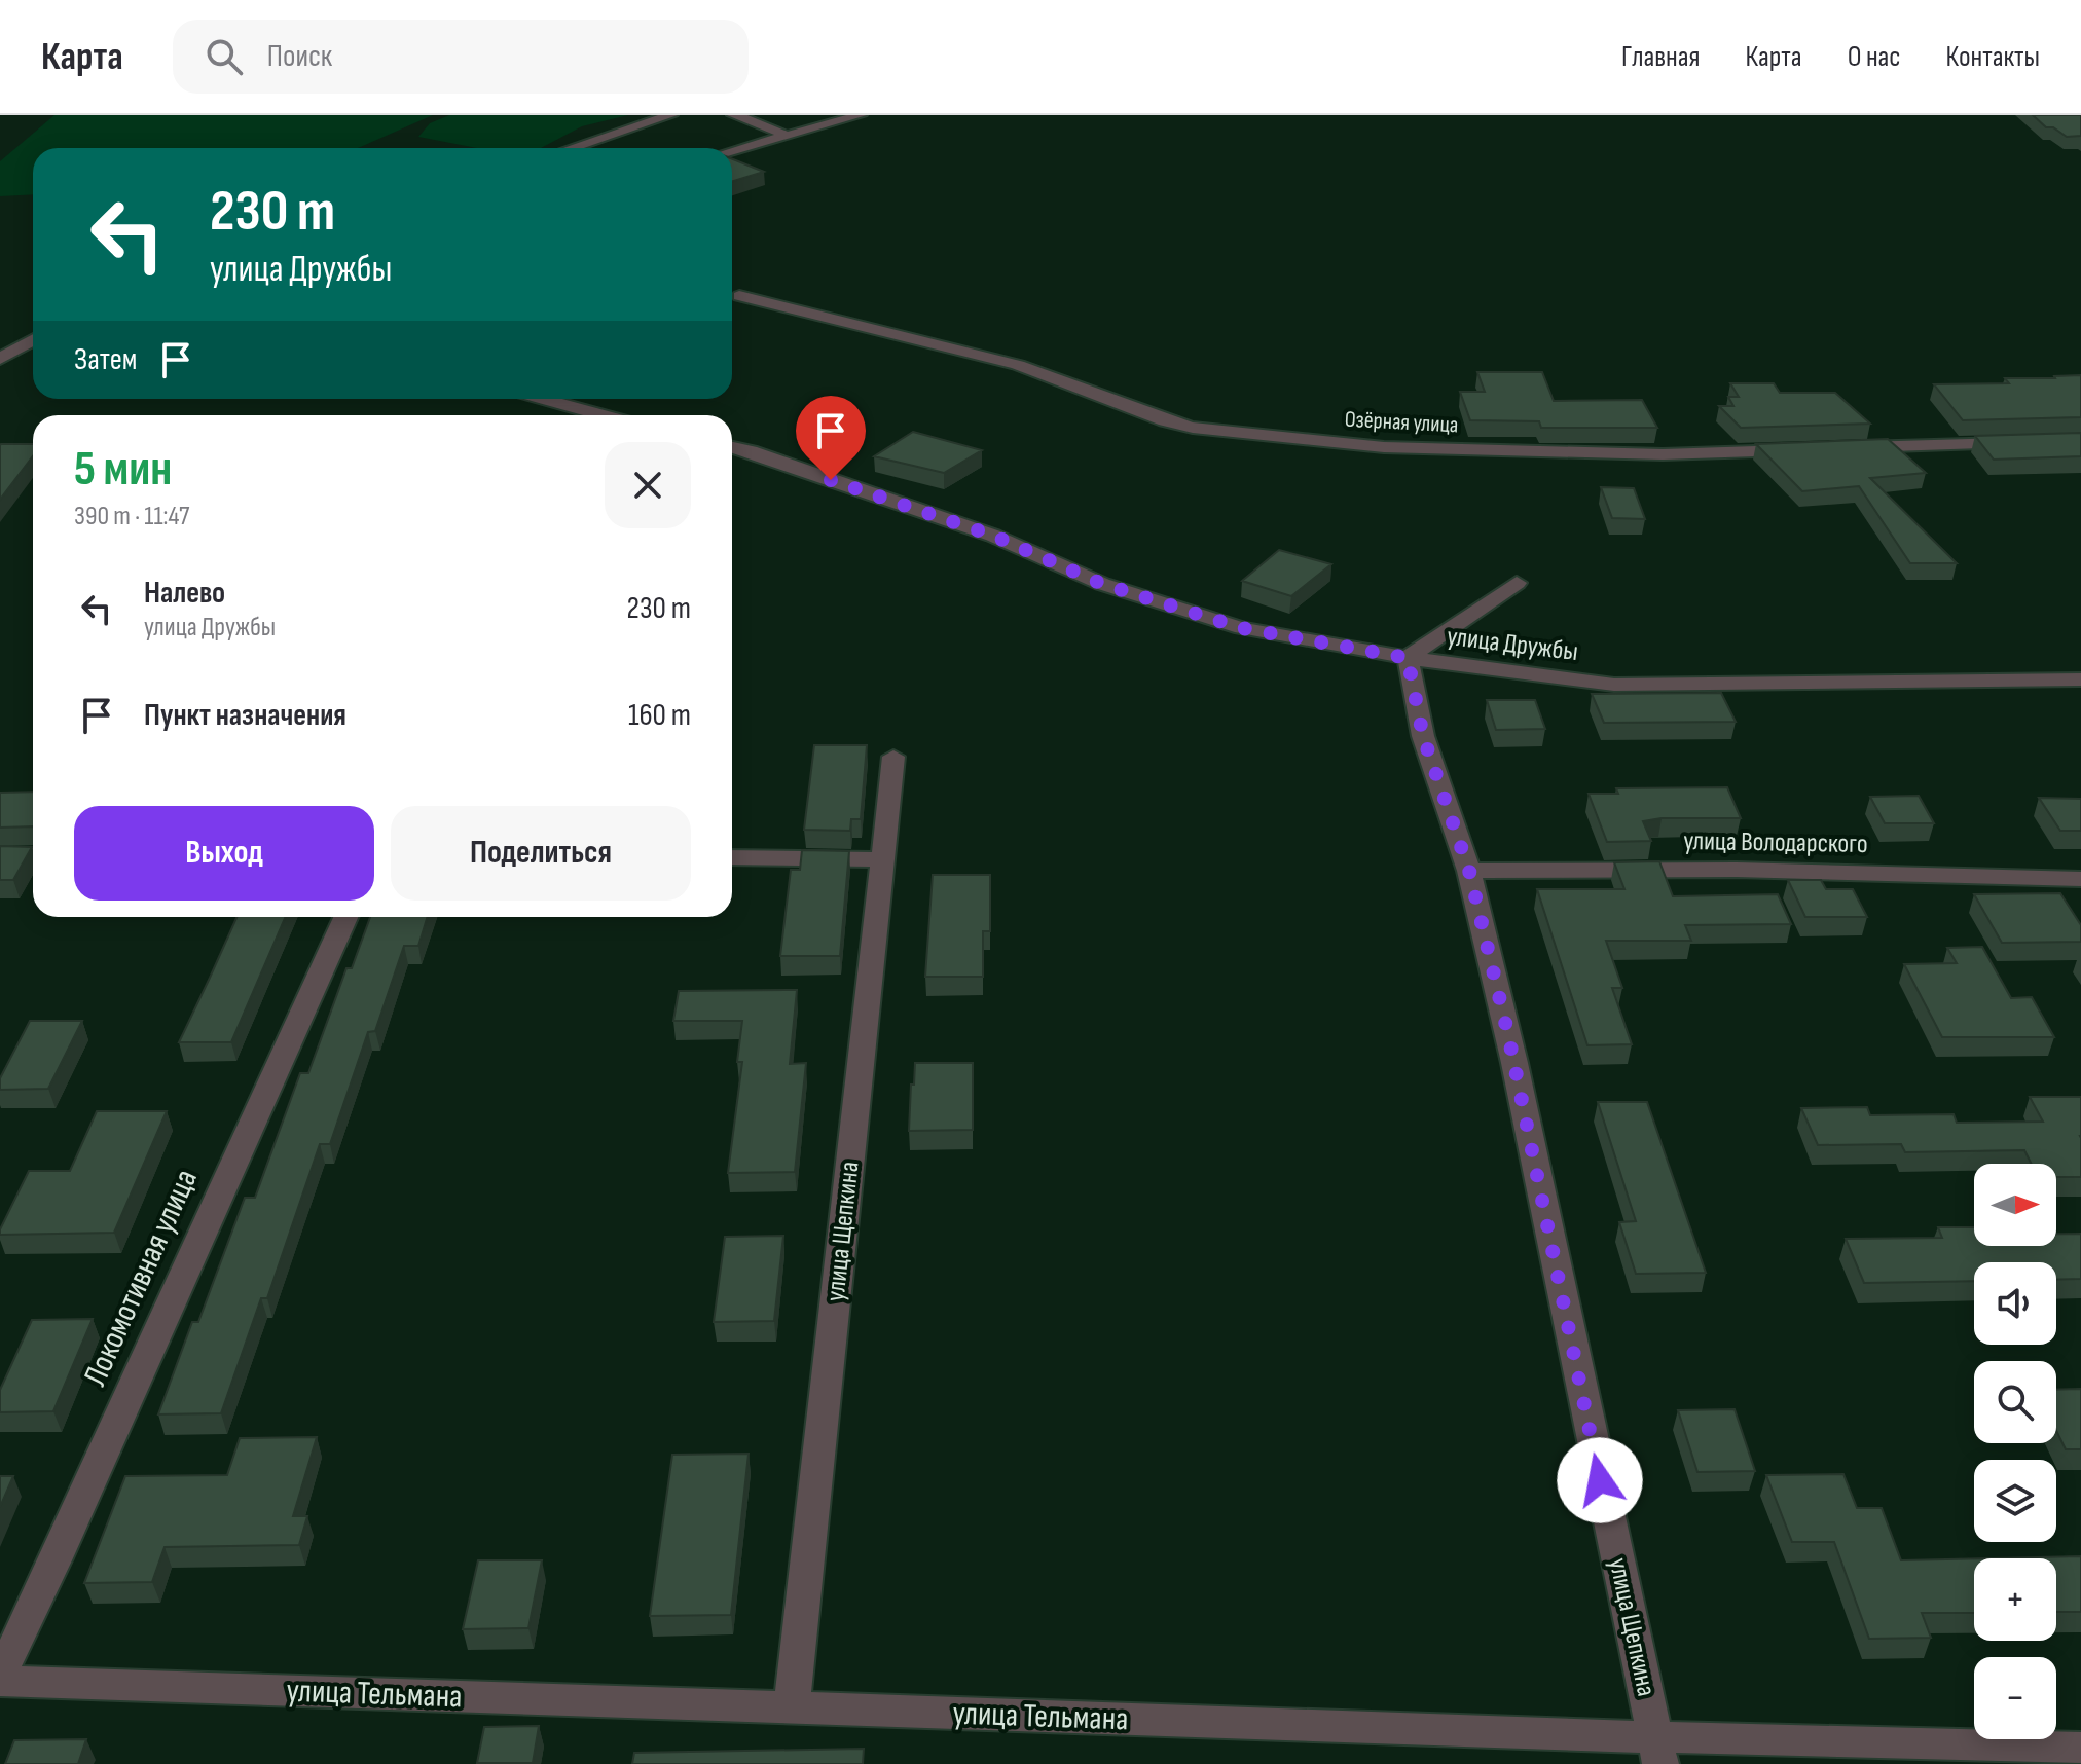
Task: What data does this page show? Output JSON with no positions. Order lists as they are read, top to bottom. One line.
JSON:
{"streets":{"street":["Озёрная улица","улица Дружбы","улица Володарского","улица Щепкина","Локомотивная улица","улица Тельмана"]},"crossings":[["улица Дружбы","улица Щепкина"],["улица Володарского","улица Щепкина"],["улица Щепкина","улица Тельмана"],["Локомотивная улица","улица Тельмана"]],"north":"right","page":{"header":"Карта","search":"Поиск","nav":["Главная","Карта","О нас","Контакты"],"turn":["230 m","улица Дружбы"],"then":"Затем","heading":["5 мин","390 m · 11:47"],"list":[{"name":"Налево","note":"улица Дружбы","value":"230 m"},{"name":"Пункт назначения","value":"160 m"}],"buttons":["Выход","Поделиться"],"map_buttons":["+","−"]}}
